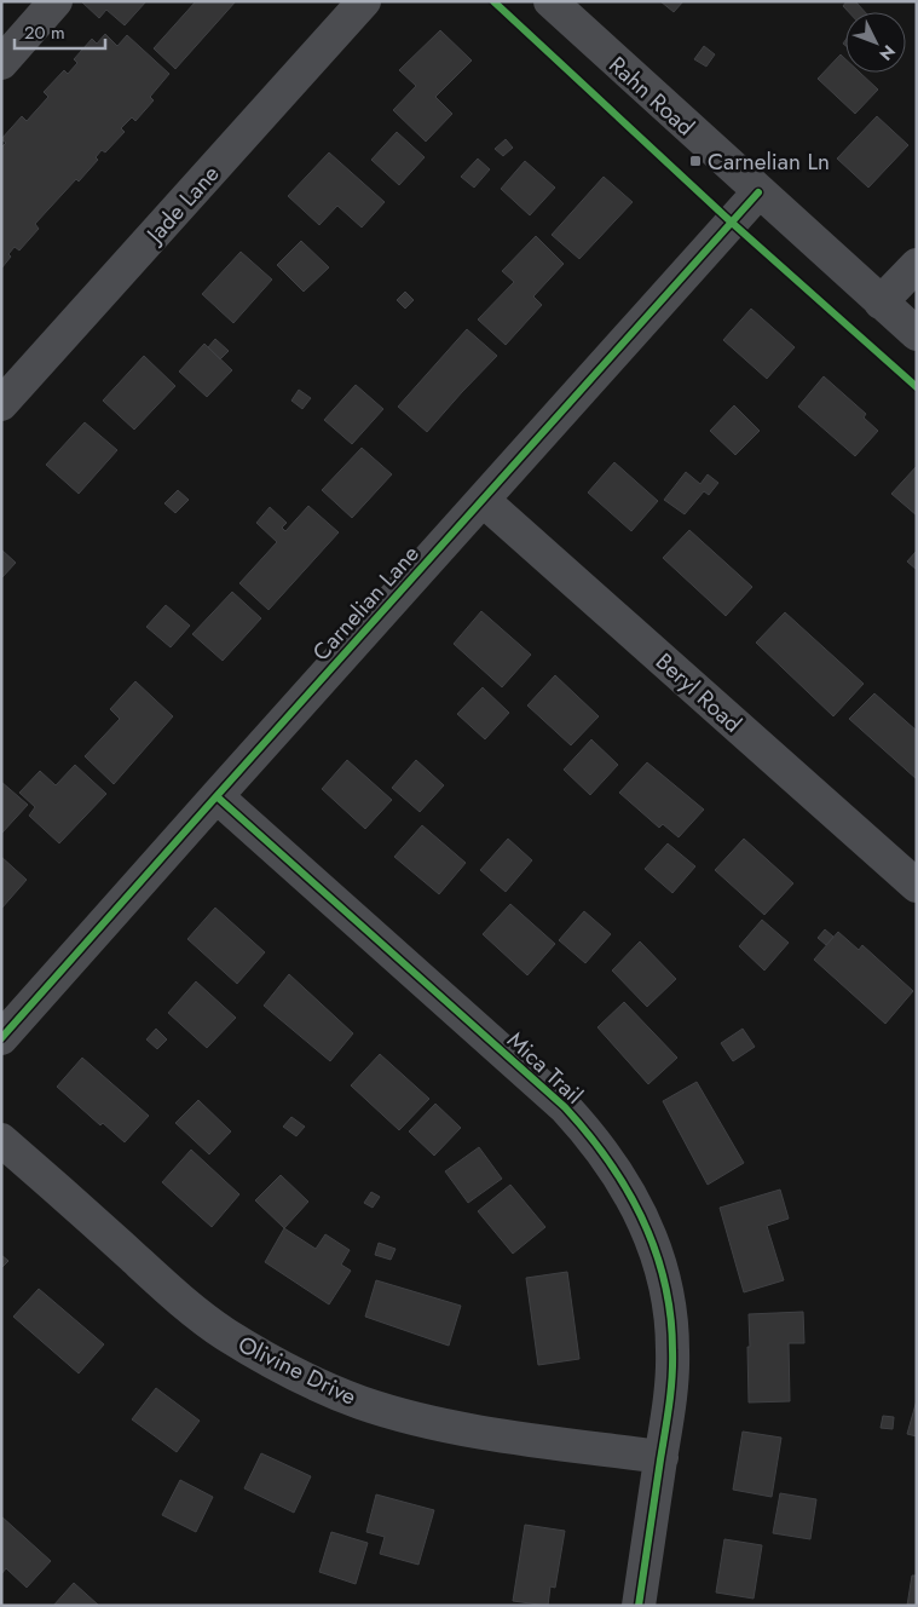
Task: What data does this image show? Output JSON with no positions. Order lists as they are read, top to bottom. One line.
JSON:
{"streets":{"street":["Rahn Road","Jade Lane","Carnelian Lane","Beryl Road","Mica Trail","Olivine Drive"]},"crossings":[["Rahn Road","Carnelian Lane"],["Carnelian Lane","Beryl Road"],["Carnelian Lane","Mica Trail"],["Mica Trail","Olivine Drive"]],"places":{"transit":["Carnelian Ln"]},"scale_bar":"20 m","north":"bottom right"}
